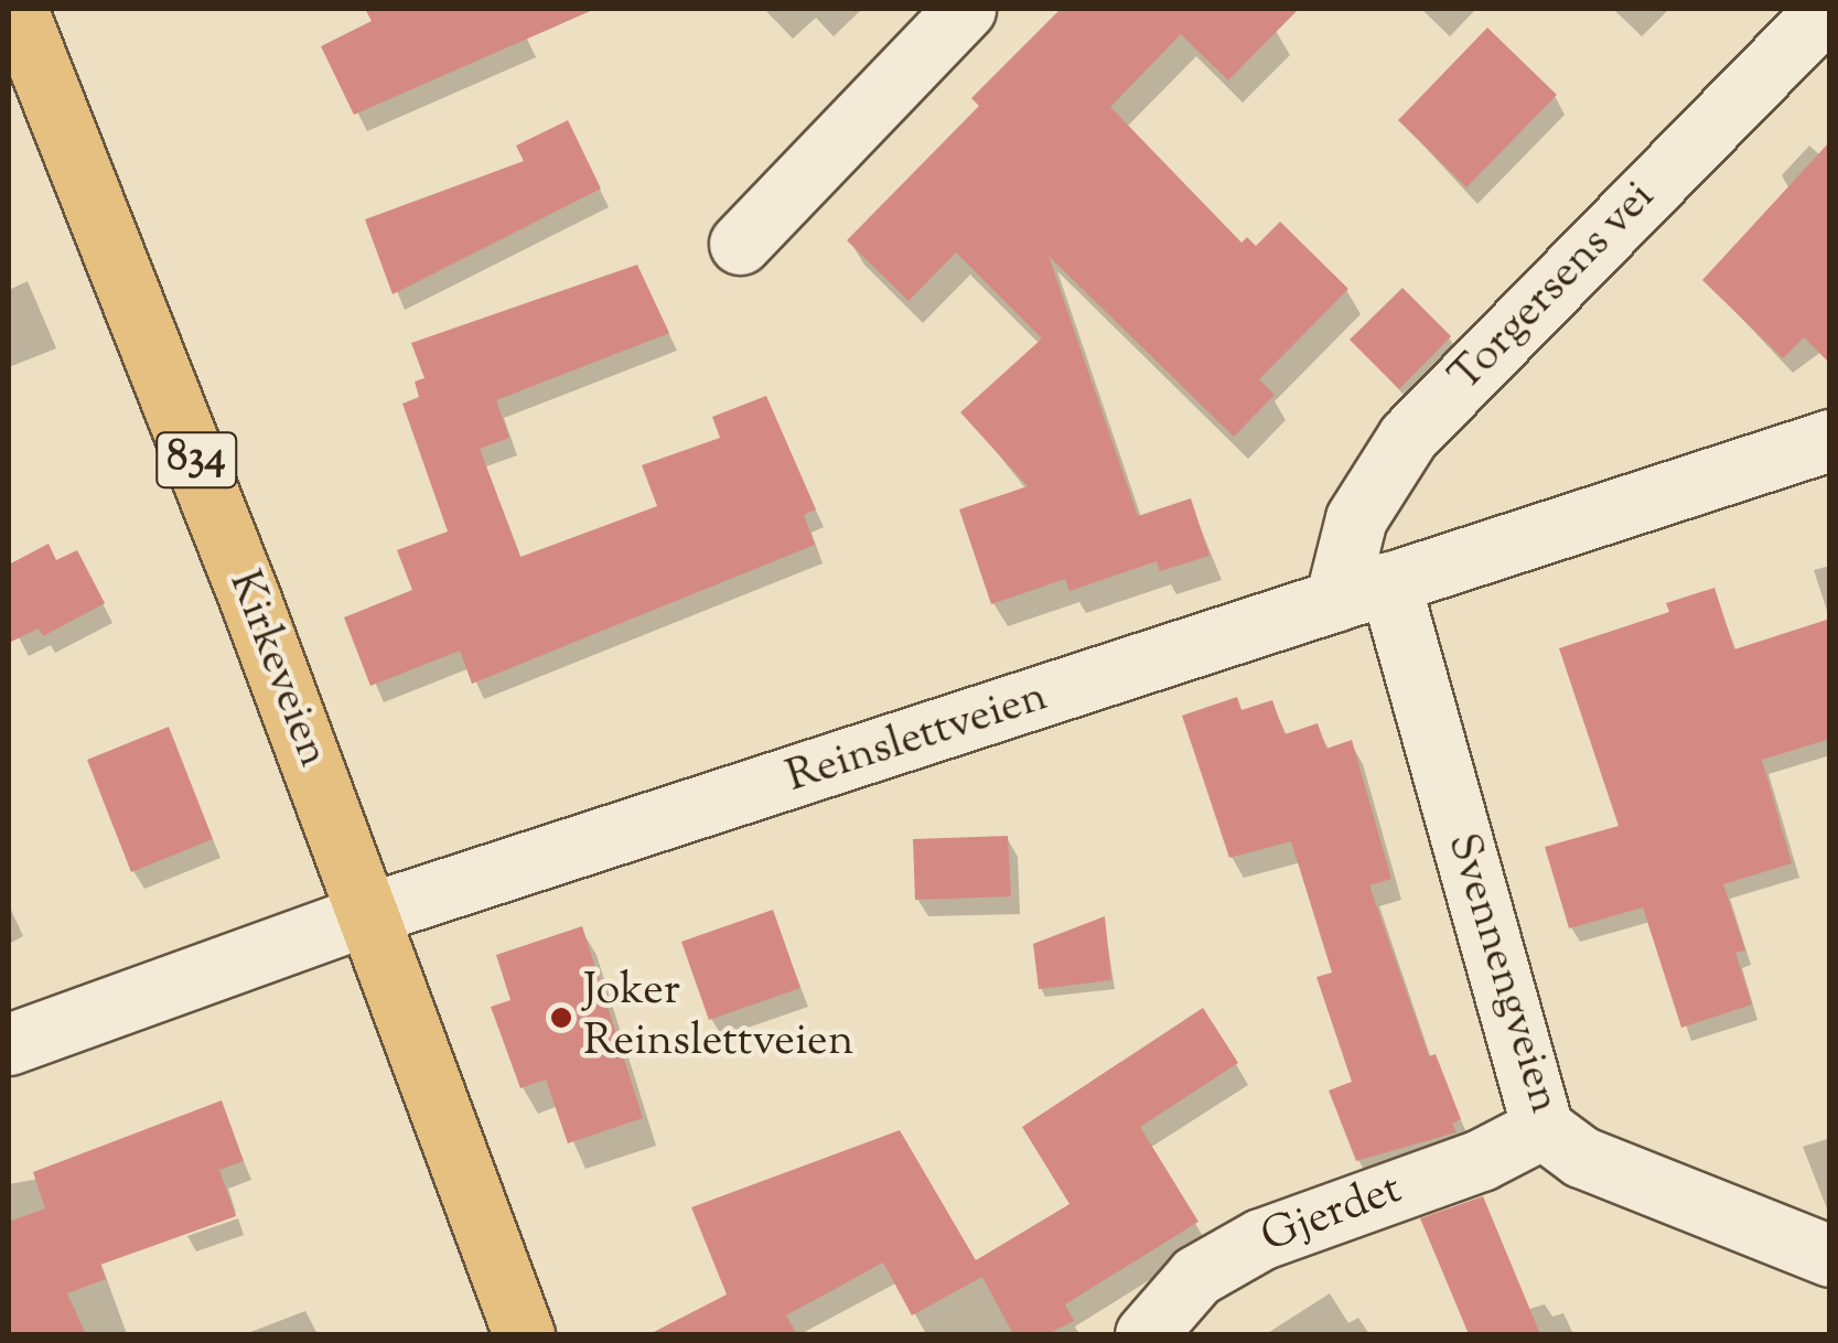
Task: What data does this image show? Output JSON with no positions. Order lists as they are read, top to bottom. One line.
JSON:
{"streets":{"main road":["834","Kirkeveien"],"street":["Torgersens vei","Reinslettveien","Svennengveien","Gjerdet"]},"crossings":[["Torgersens vei","Reinslettveien"],["Torgersens vei","Svennengveien"],["Kirkeveien","Reinslettveien"],["Reinslettveien","Svennengveien"],["Svennengveien","Gjerdet"]],"places":["Joker Reinslettveien"]}
